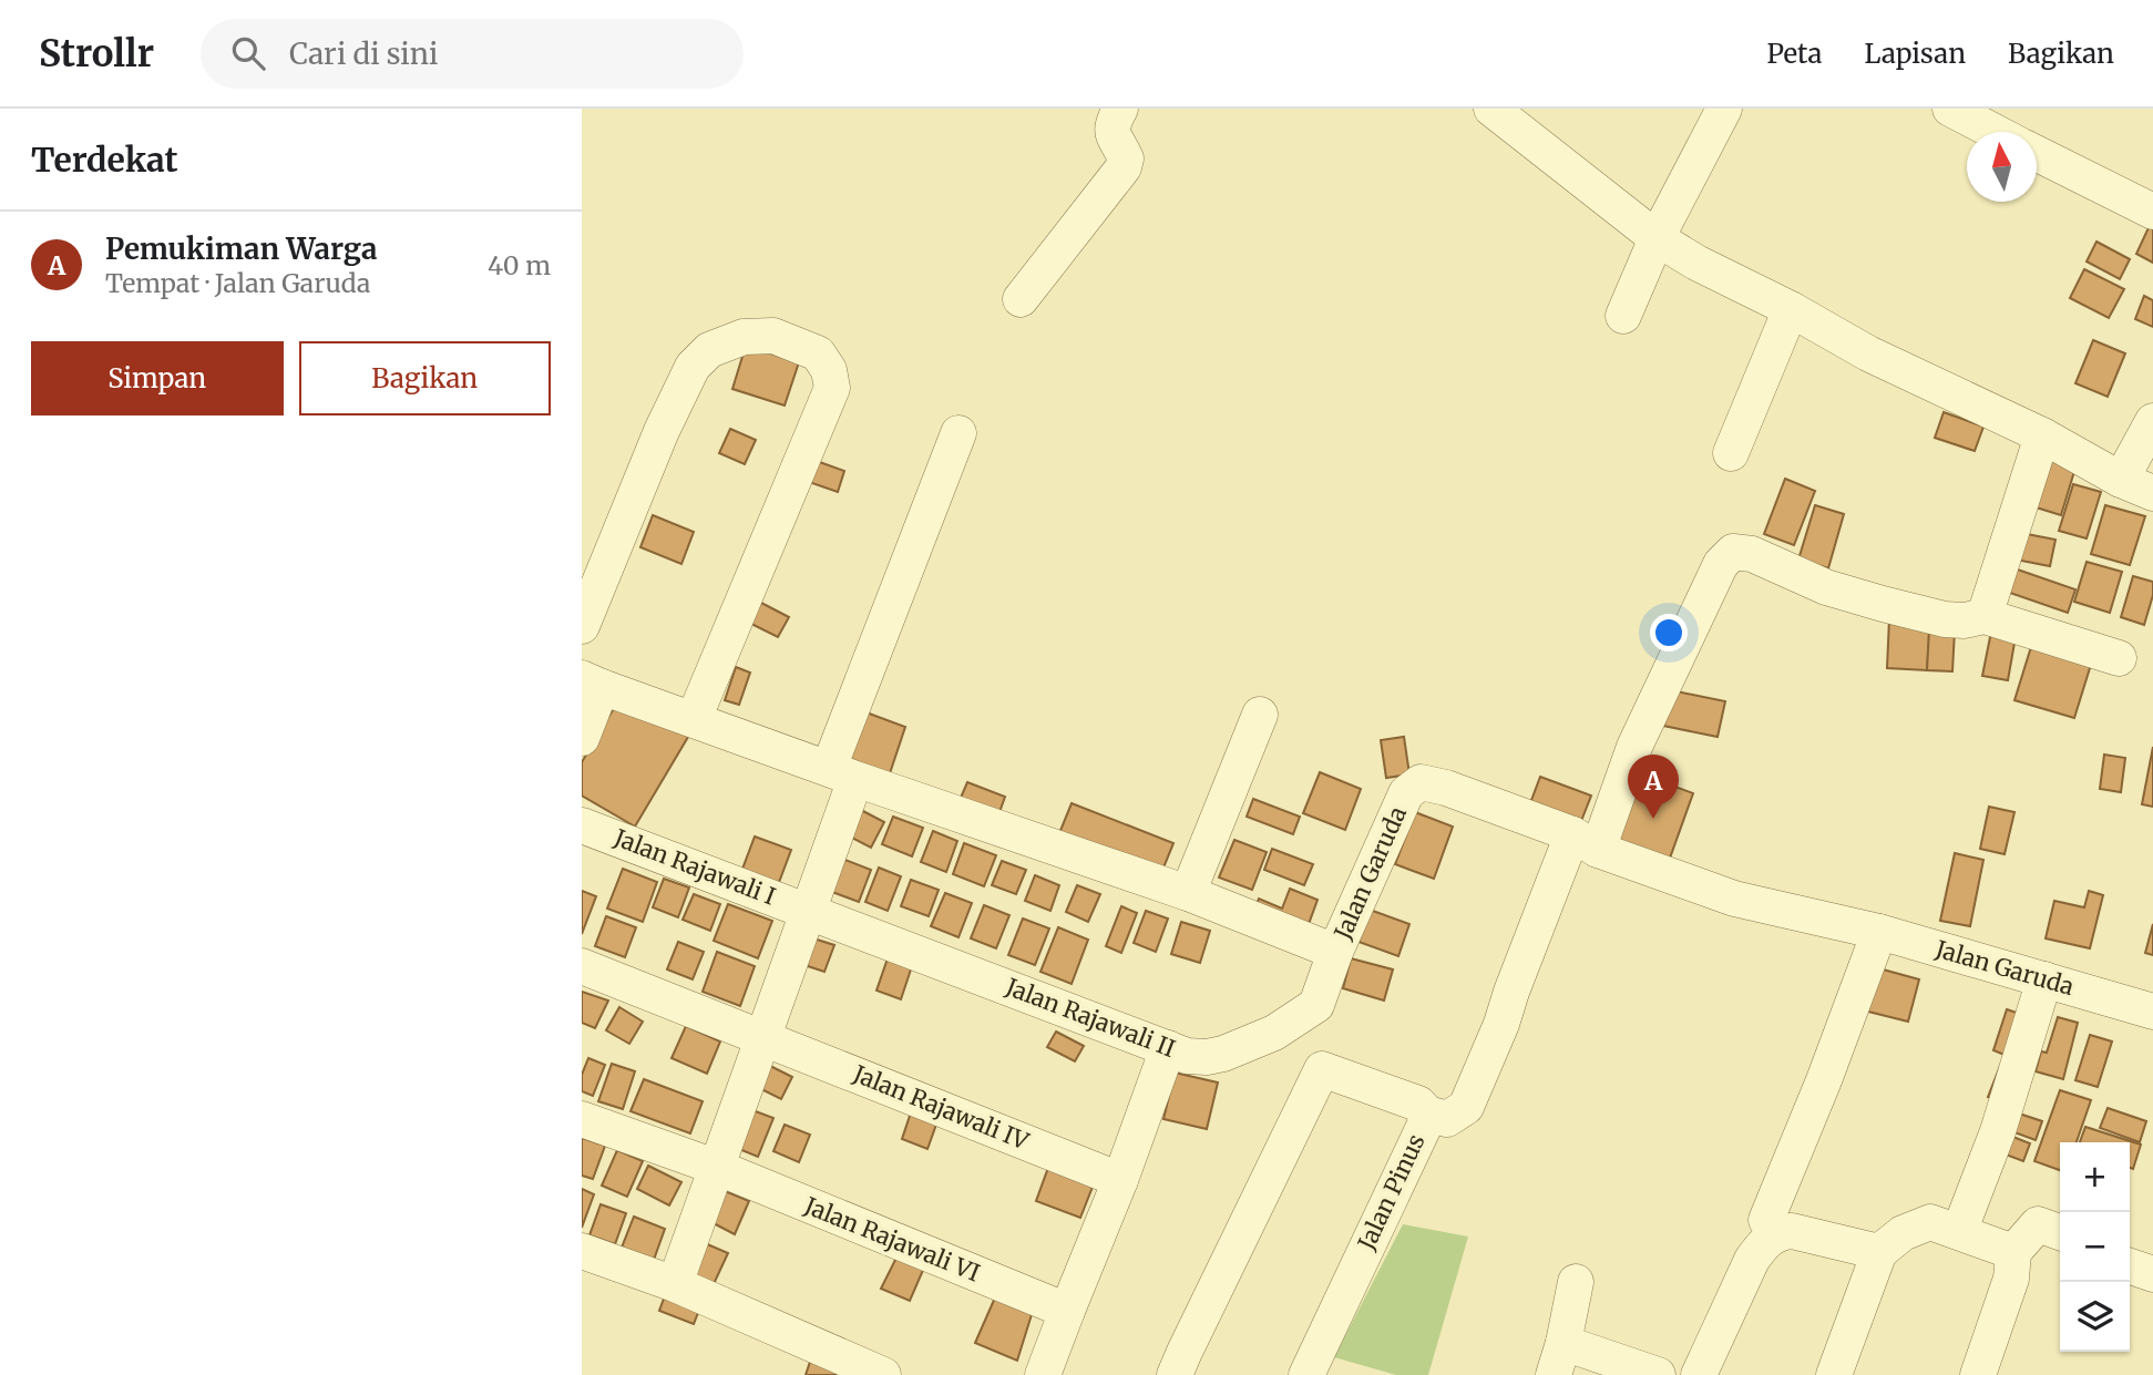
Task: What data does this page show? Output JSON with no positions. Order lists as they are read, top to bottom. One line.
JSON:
{"streets":{"street":["Jalan Rajawali I","Jalan Garuda","Jalan Rajawali II","Jalan Rajawali IV","Jalan Pinus","Jalan Rajawali VI"]},"crossings":[["Jalan Rajawali I","Jalan Rajawali II"],["Jalan Garuda","Jalan Rajawali II"]],"north":"top","page":{"header":"Strollr","search":"Cari di sini","nav":["Peta","Lapisan","Bagikan"],"heading":"Terdekat","list":[{"mark":"A","name":"Pemukiman Warga","note":"Tempat · Jalan Garuda","value":"40 m"}],"buttons":["Simpan","Bagikan"],"pins":"A","map_buttons":["+","−"]}}
